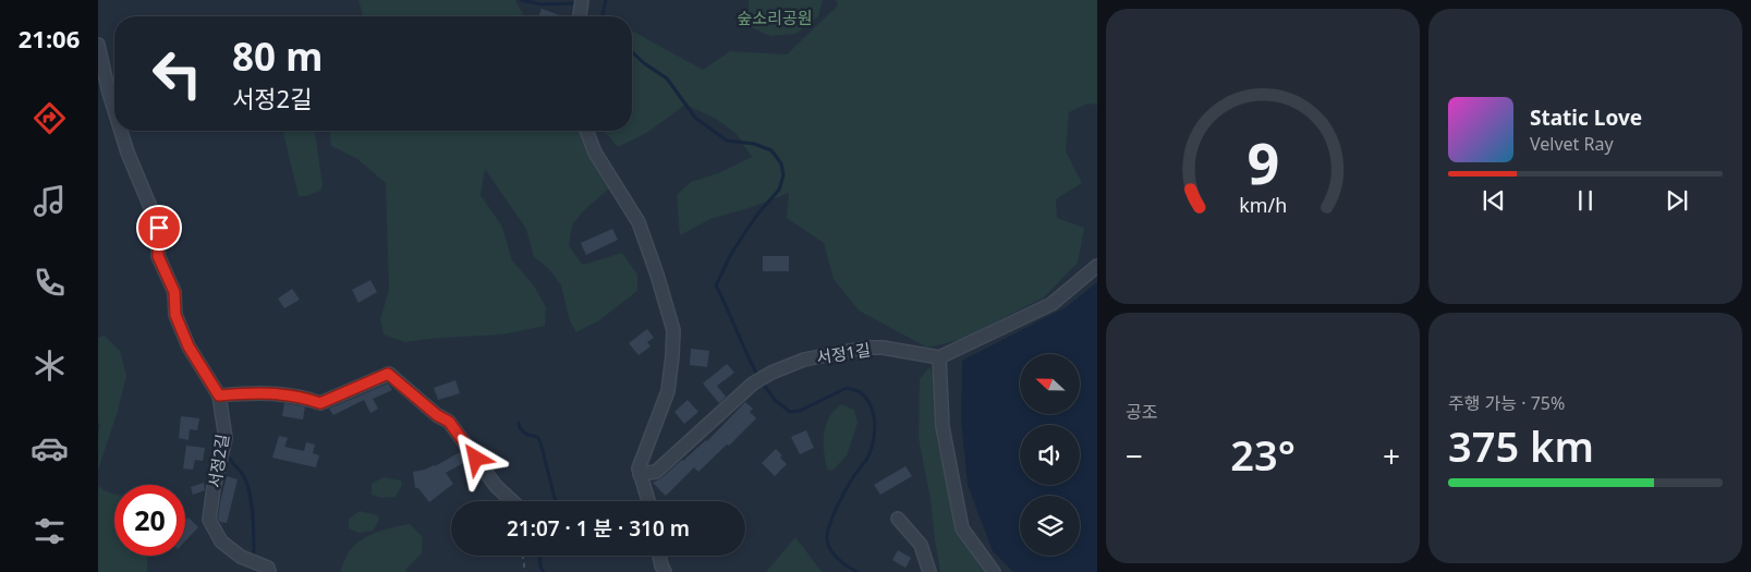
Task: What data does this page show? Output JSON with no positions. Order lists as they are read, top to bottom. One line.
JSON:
{"streets":{"street":["서정1길","서정2길"]},"parks":["숲소리공원"],"north":"left","page":{"tabs":"21:06","turn":["80 m","서정2길"],"song":["Static Love","Velvet Ray"],"tile":["공조",["주행 가능 · 75%","375 km"]],"heat":["−","23°","+"],"limit":"20","trip":"21:07 · 1 분 · 310 m","gauge":["9","km/h"]}}
